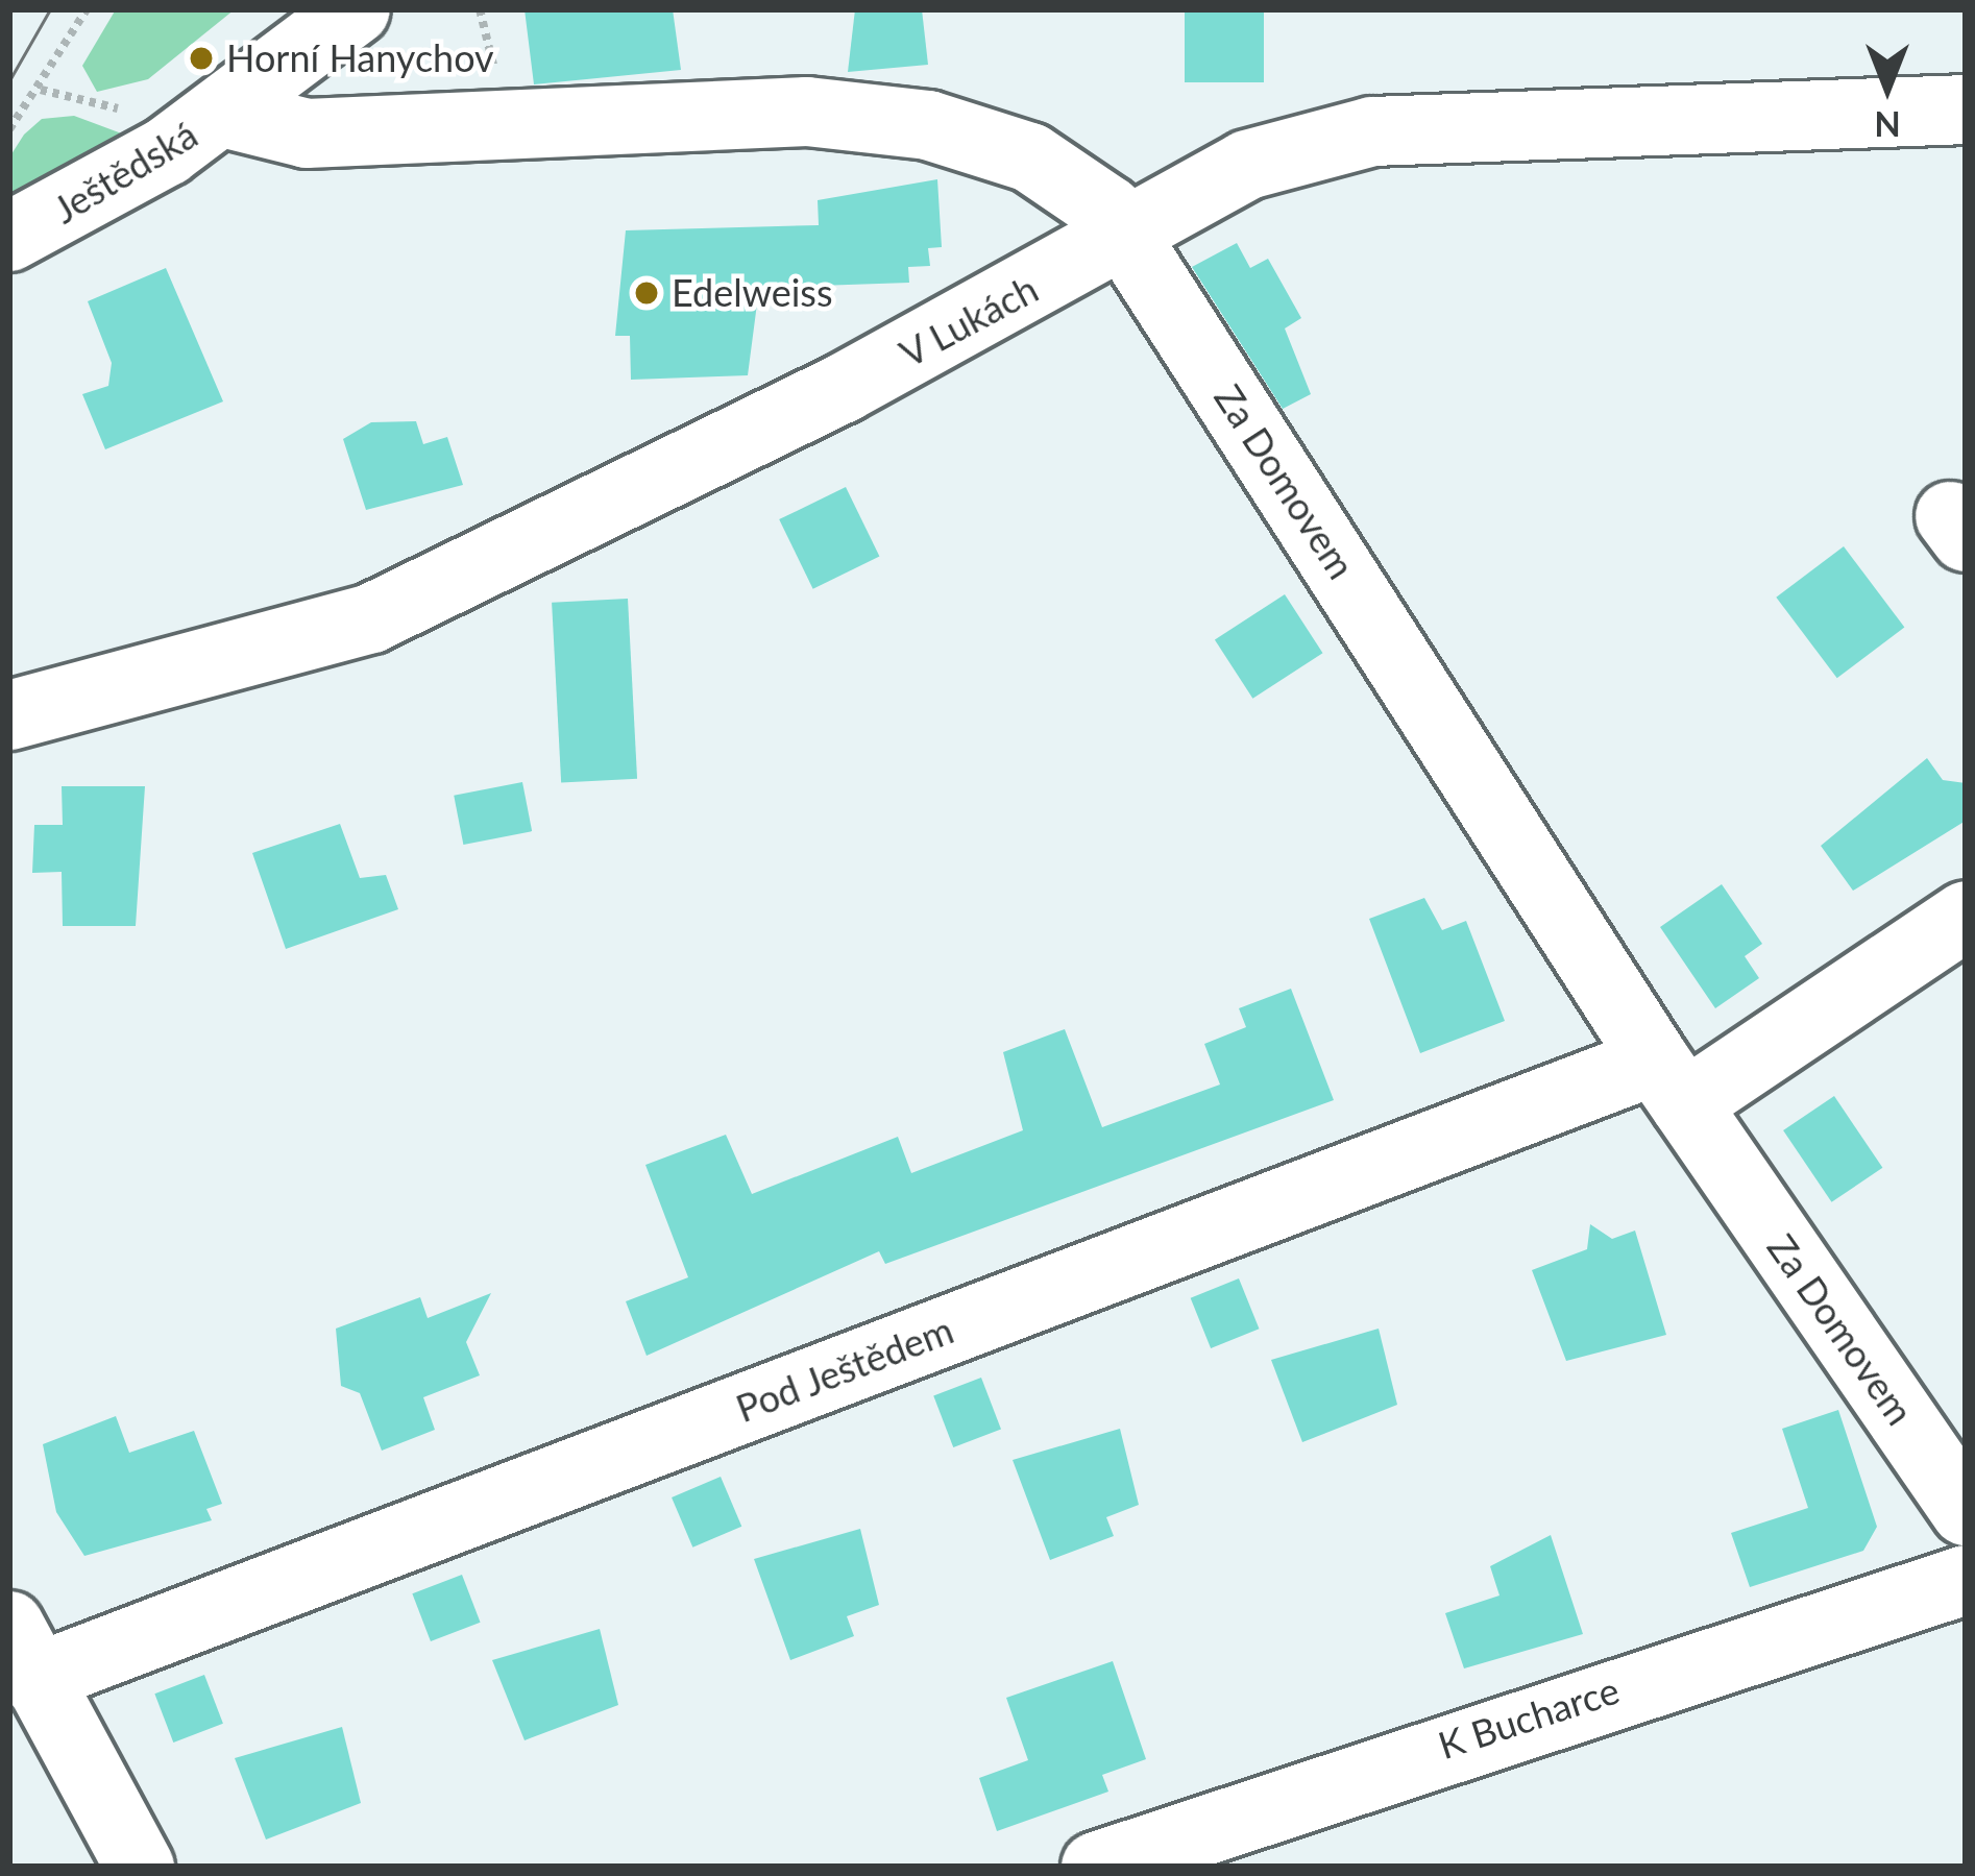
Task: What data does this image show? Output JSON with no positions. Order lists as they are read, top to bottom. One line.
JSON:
{"streets":{"street":["Ještědská","V Lukách","Za Domovem","Pod Ještědem","K Bucharce"]},"crossings":[["Ještědská","Za Domovem"],["V Lukách","Za Domovem"],["Za Domovem","Pod Ještědem"]],"places":["Horní Hanychov","Edelweiss"],"north":"bottom"}
